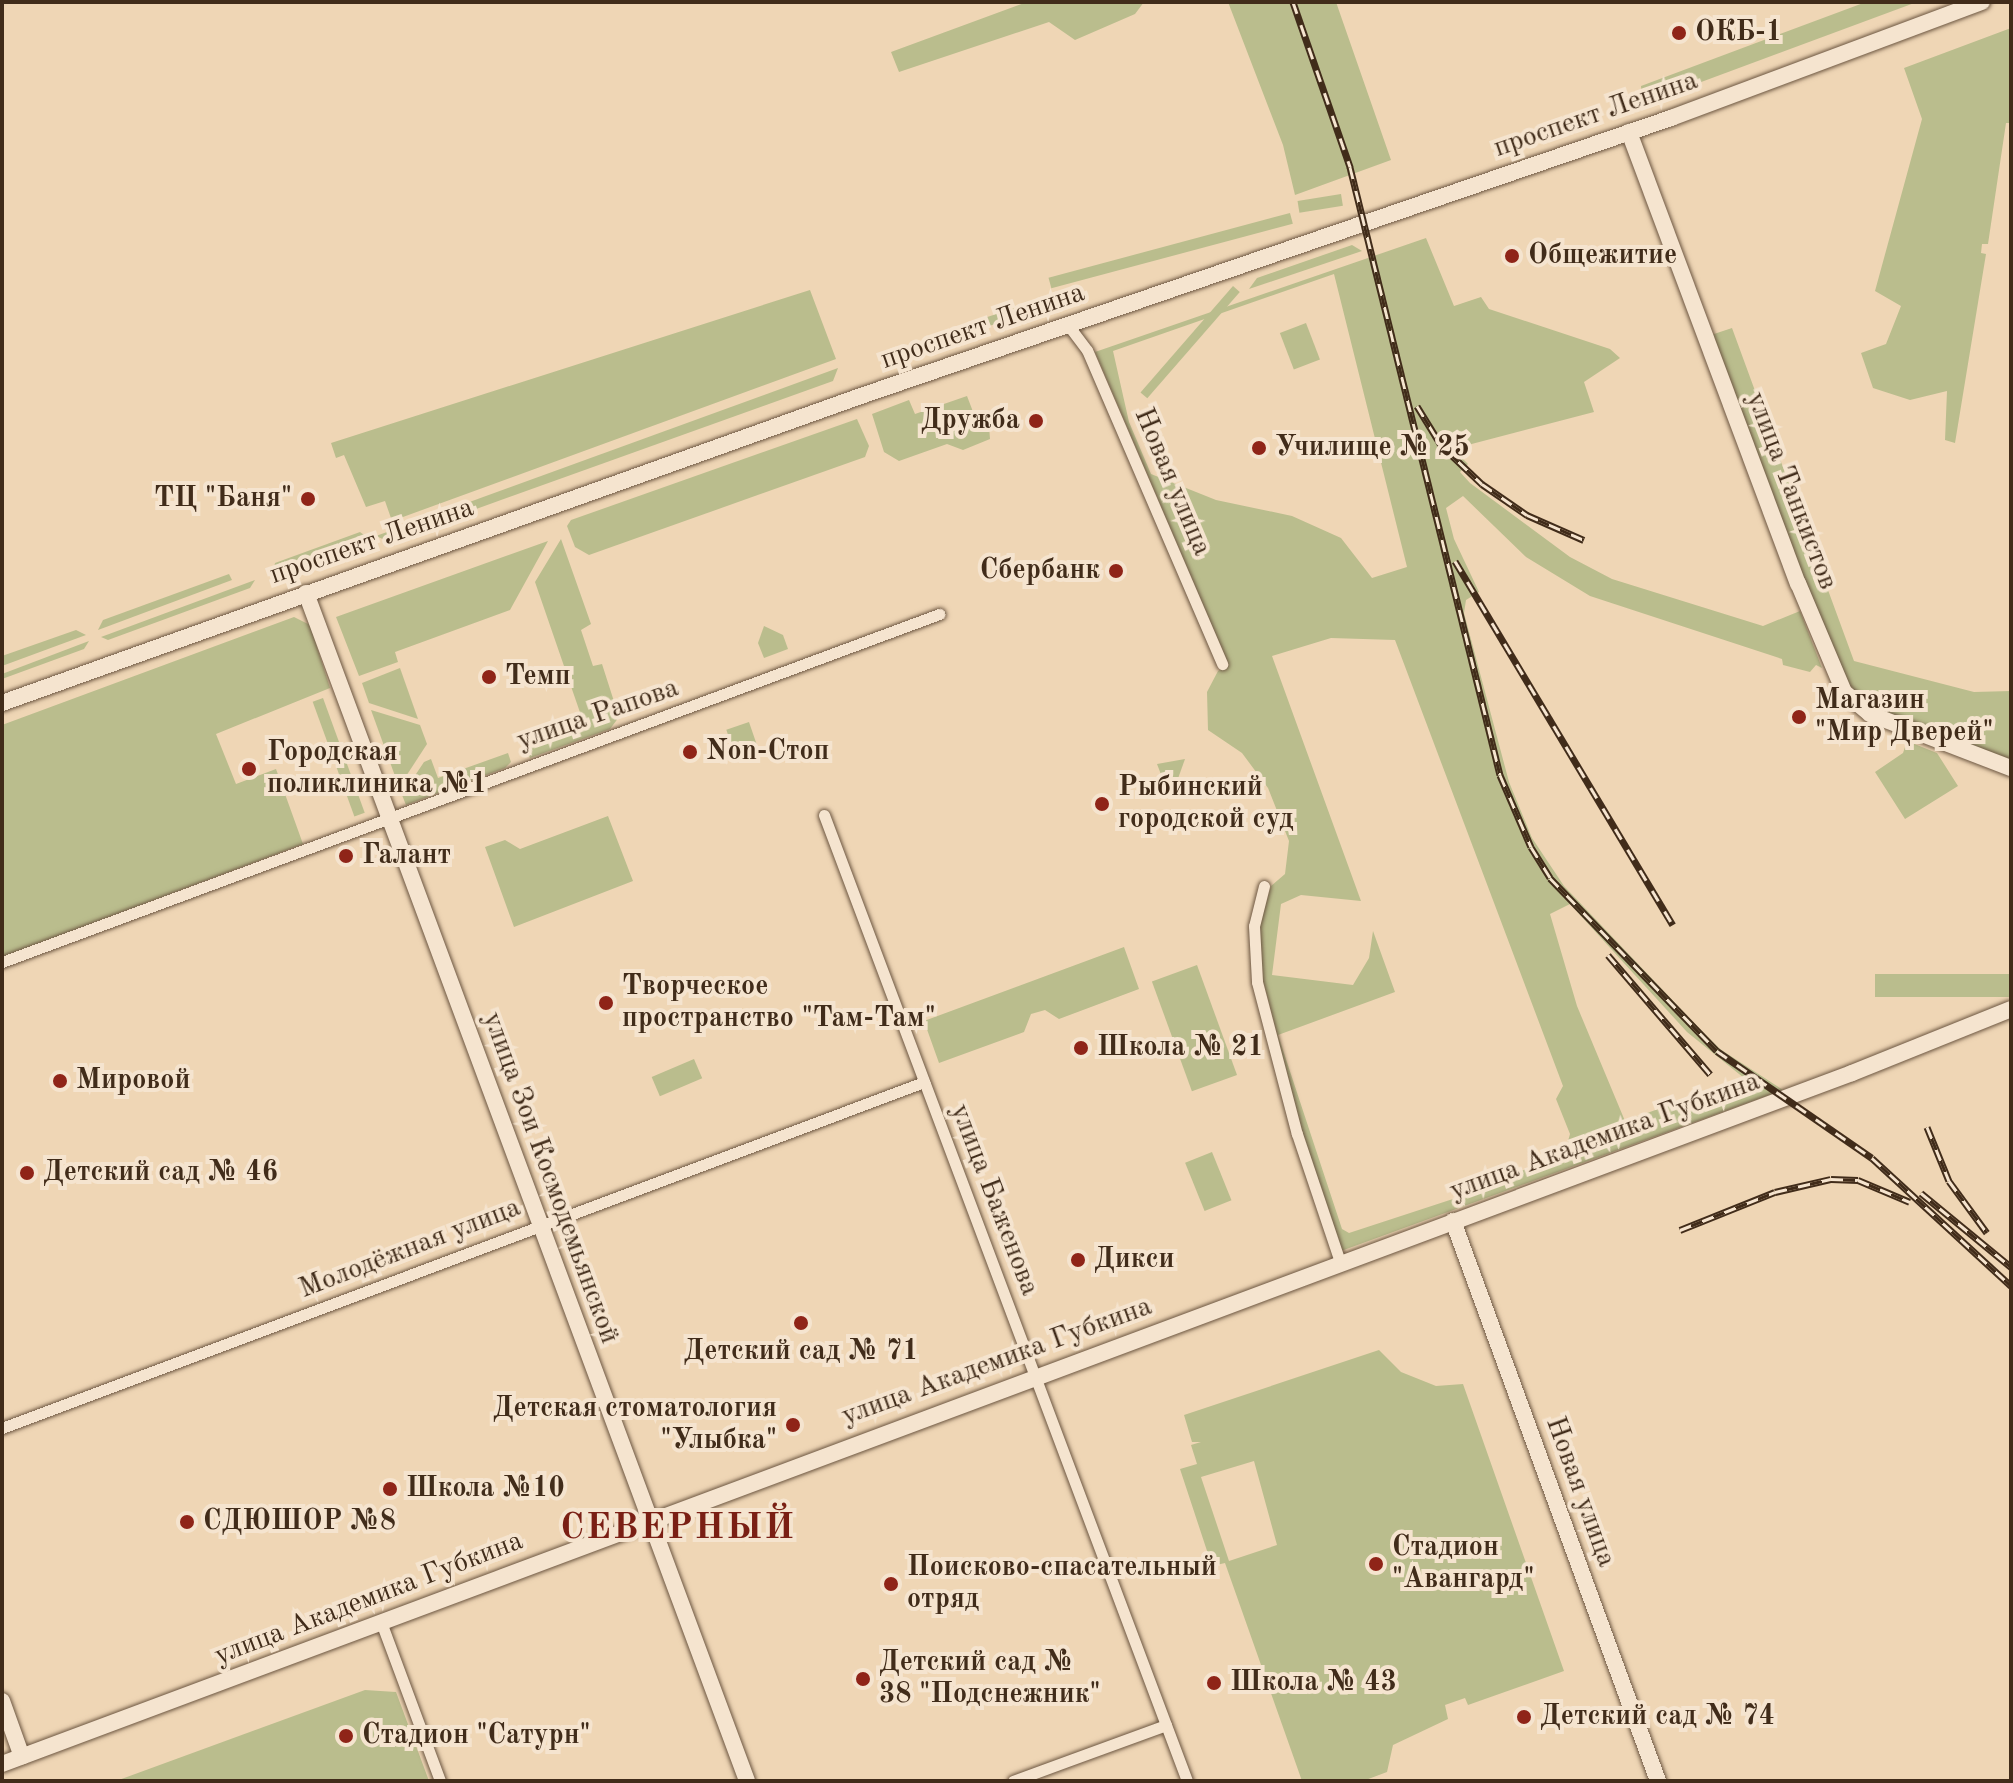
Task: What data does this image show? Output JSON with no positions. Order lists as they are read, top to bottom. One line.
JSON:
{"streets":{"street":["проспект Ленина","Новая улица","улица Танкистов","улица Рапова","улица Академика Губкина","улица Зои Космодемьянской","улица Баженова","Молодёжная улица"]},"crossings":[["проспект Ленина","Новая улица"],["проспект Ленина","улица Танкистов"],["проспект Ленина","улица Зои Космодемьянской"],["Новая улица","улица Академика Губкина"],["улица Рапова","улица Зои Космодемьянской"],["улица Академика Губкина","улица Зои Космодемьянской"],["улица Академика Губкина","улица Баженова"],["улица Зои Космодемьянской","Молодёжная улица"],["улица Баженова","Молодёжная улица"]],"districts":["СЕВЕРНЫЙ"],"places":["ОКБ-1","Общежитие","Дружба","Училище № 25","ТЦ \"Баня\"","Сбербанк","Темп","Магазин \"Мир Дверей\"","Non-Стоп","Городская поликлиника №1","Рыбинский городской суд","Галант","Творческое пространство \"Там-Там\"","Школа № 21","Мировой","Детский сад № 46","Дикси","Детский сад № 71","Детская стоматология \"Улыбка\"","Школа №10","СДЮШОР №8","Стадион \"Авангард\"","Поисково-спасательный отряд","Детский сад № 38 \"Подснежник\"","Школа № 43","Детский сад № 74","Стадион \"Сатурн\""]}
